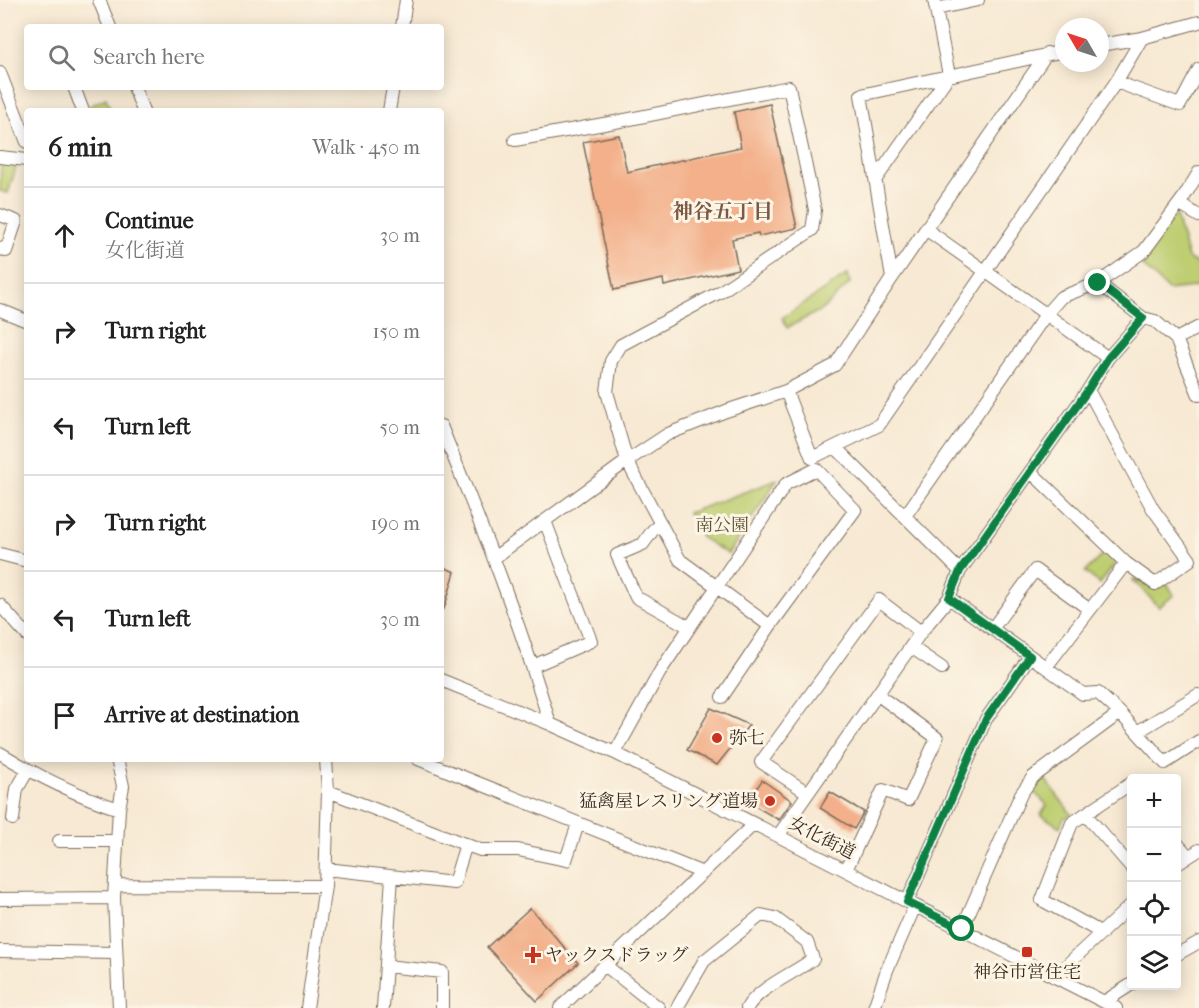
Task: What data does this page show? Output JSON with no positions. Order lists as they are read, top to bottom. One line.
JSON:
{"streets":{"street":["女化街道"]},"districts":["神谷五丁目"],"parks":["南公園"],"places":{"other":["弥七","猛禽屋レスリング道場"],"transit":["神谷市営住宅"],"health":["ヤックスドラッグ"]},"north":"top left","page":{"search":"Search here","heading":["6 min","Walk · 450 m"],"list":[["Continue","女化街道","30 m"],["Turn right","150 m"],["Turn left","50 m"],["Turn right","190 m"],["Turn left","30 m"],"Arrive at destination"],"map_buttons":["+","−"]}}
